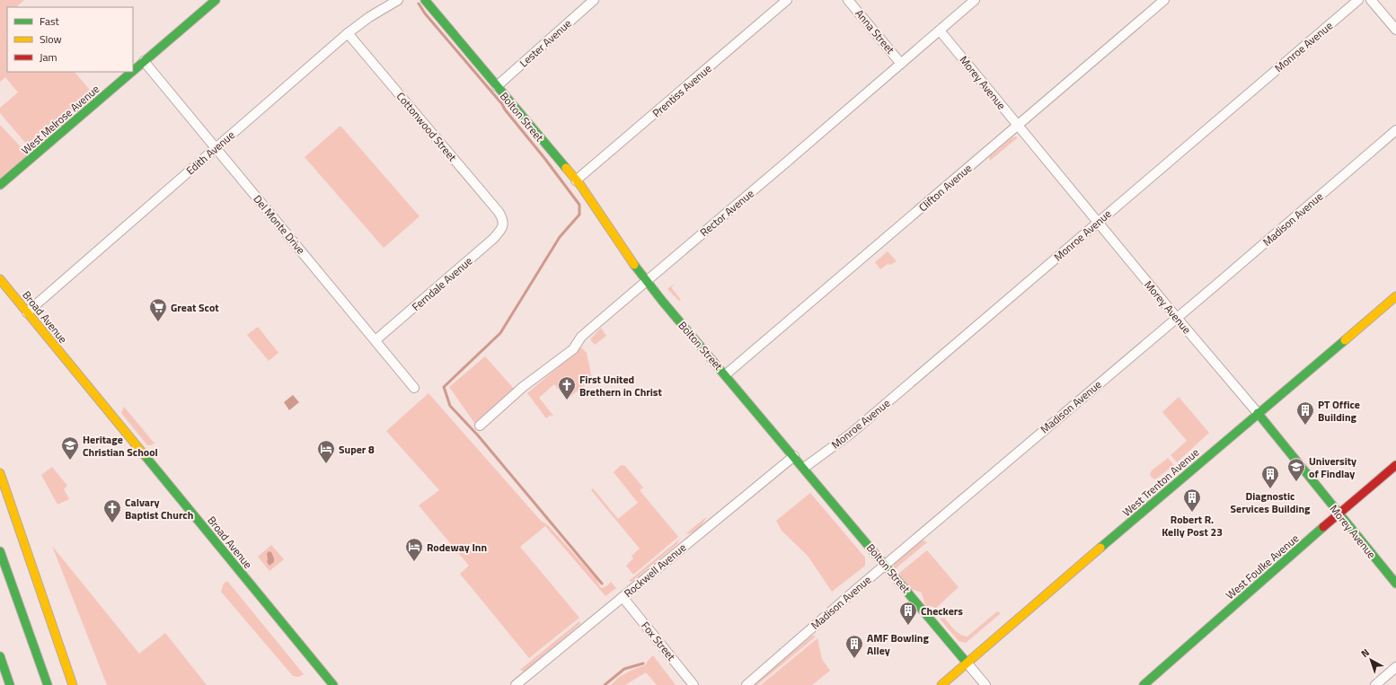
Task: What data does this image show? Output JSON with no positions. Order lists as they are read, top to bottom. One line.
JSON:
{"streets":{"main road":["Morey Avenue","Bolton Street","West Melrose Avenue","Broad Avenue","West Trenton Avenue","West Foulke Avenue"],"street":["Anna Street","Lester Avenue","Monroe Avenue","Prentiss Avenue","Cottonwood Street","Edith Avenue","Clifton Avenue","Rector Avenue","Madison Avenue","Del Monte Drive","Ferndale Avenue","Rockwell Avenue","Fox Street"]},"crossings":[["Anna Street","Rector Avenue"],["Lester Avenue","Bolton Street"],["Monroe Avenue","Morey Avenue"],["Monroe Avenue","Bolton Street"],["Morey Avenue","Clifton Avenue"],["Morey Avenue","Rector Avenue"],["Morey Avenue","Madison Avenue"],["Morey Avenue","West Trenton Avenue"],["Morey Avenue","West Foulke Avenue"],["Prentiss Avenue","Bolton Street"],["Bolton Street","Clifton Avenue"],["Bolton Street","Rector Avenue"],["Bolton Street","Madison Avenue"],["Bolton Street","West Trenton Avenue"],["Bolton Street","Rockwell Avenue"],["West Melrose Avenue","Del Monte Drive"],["Cottonwood Street","Edith Avenue"],["Cottonwood Street","Ferndale Avenue"],["Edith Avenue","Del Monte Drive"],["Edith Avenue","Broad Avenue"],["Del Monte Drive","Ferndale Avenue"],["Rockwell Avenue","Fox Street"]],"places":{"supermarket":["Great Scot"],"church":["First United Brethern in Christ","Calvary Baptist Church"],"building":["PT Office Building","Diagnostic Services Building","Robert R. Kelly Post 23","Checkers","AMF Bowling Alley"],"school or university":["Heritage Christian School","University of Findlay"],"hotel":["Super 8","Rodeway Inn"]},"legend":["Fast","Slow","Jam"],"north":"top left"}
